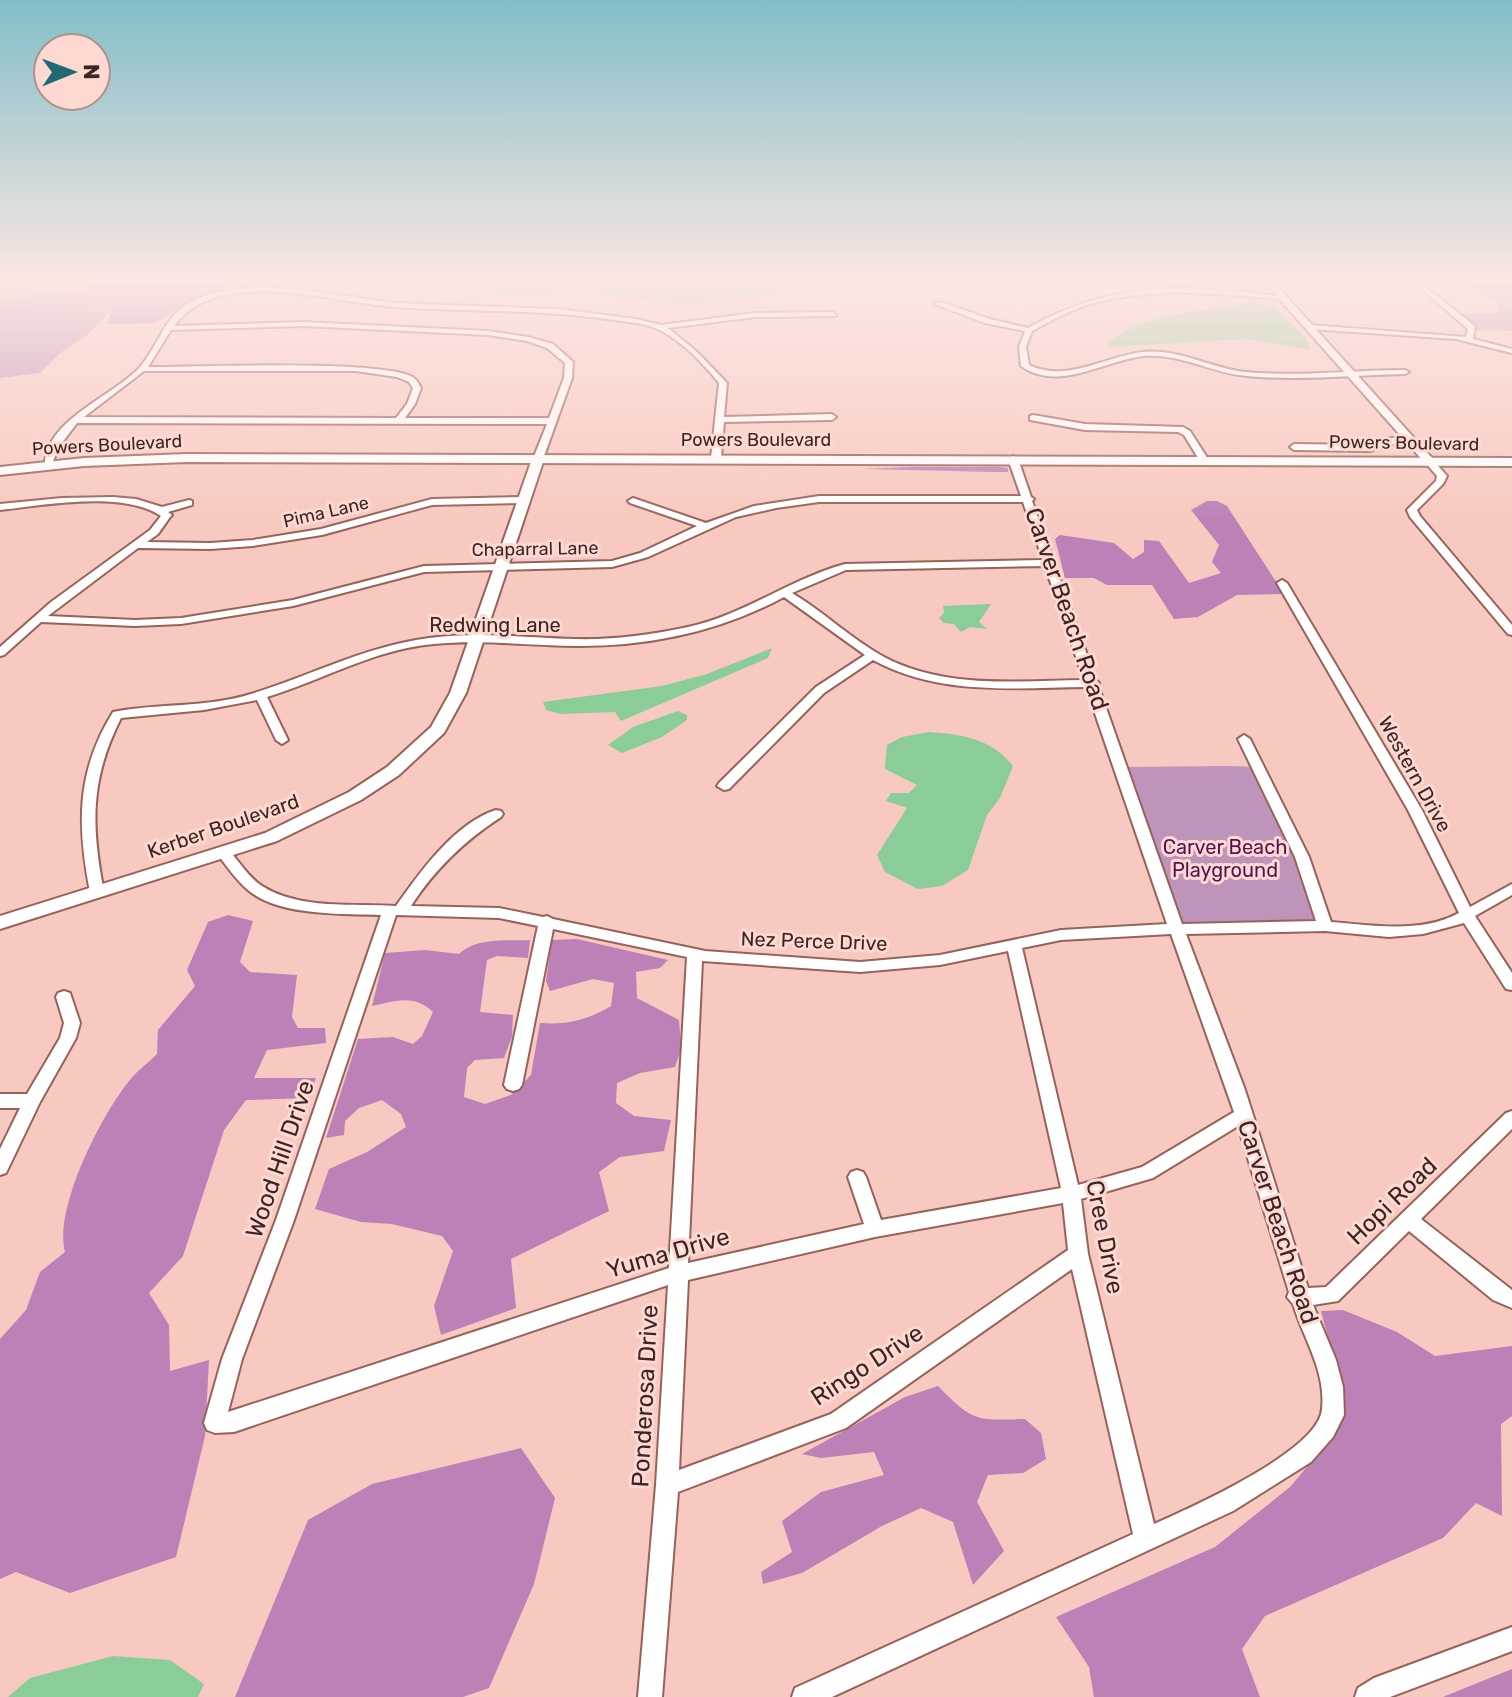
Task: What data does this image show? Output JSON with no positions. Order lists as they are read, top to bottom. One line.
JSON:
{"streets":{"main road":["Powers Boulevard"],"street":["Pima Lane","Chaparral Lane","Carver Beach Road","Redwing Lane","Western Drive","Kerber Boulevard","Nez Perce Drive","Wood Hill Drive","Hopi Road","Cree Drive","Yuma Drive","Ringo Drive","Ponderosa Drive"]},"crossings":[["Powers Boulevard","Carver Beach Road"],["Powers Boulevard","Kerber Boulevard"],["Pima Lane","Kerber Boulevard"],["Chaparral Lane","Carver Beach Road"],["Chaparral Lane","Kerber Boulevard"],["Carver Beach Road","Redwing Lane"],["Carver Beach Road","Nez Perce Drive"],["Carver Beach Road","Hopi Road"],["Carver Beach Road","Cree Drive"],["Carver Beach Road","Yuma Drive"],["Redwing Lane","Kerber Boulevard"],["Western Drive","Nez Perce Drive"],["Kerber Boulevard","Nez Perce Drive"],["Nez Perce Drive","Wood Hill Drive"],["Nez Perce Drive","Cree Drive"],["Nez Perce Drive","Ponderosa Drive"],["Wood Hill Drive","Yuma Drive"],["Cree Drive","Yuma Drive"],["Cree Drive","Ringo Drive"],["Yuma Drive","Ponderosa Drive"],["Ringo Drive","Ponderosa Drive"]],"parks":["Carver Beach Playground"],"north":"right"}
